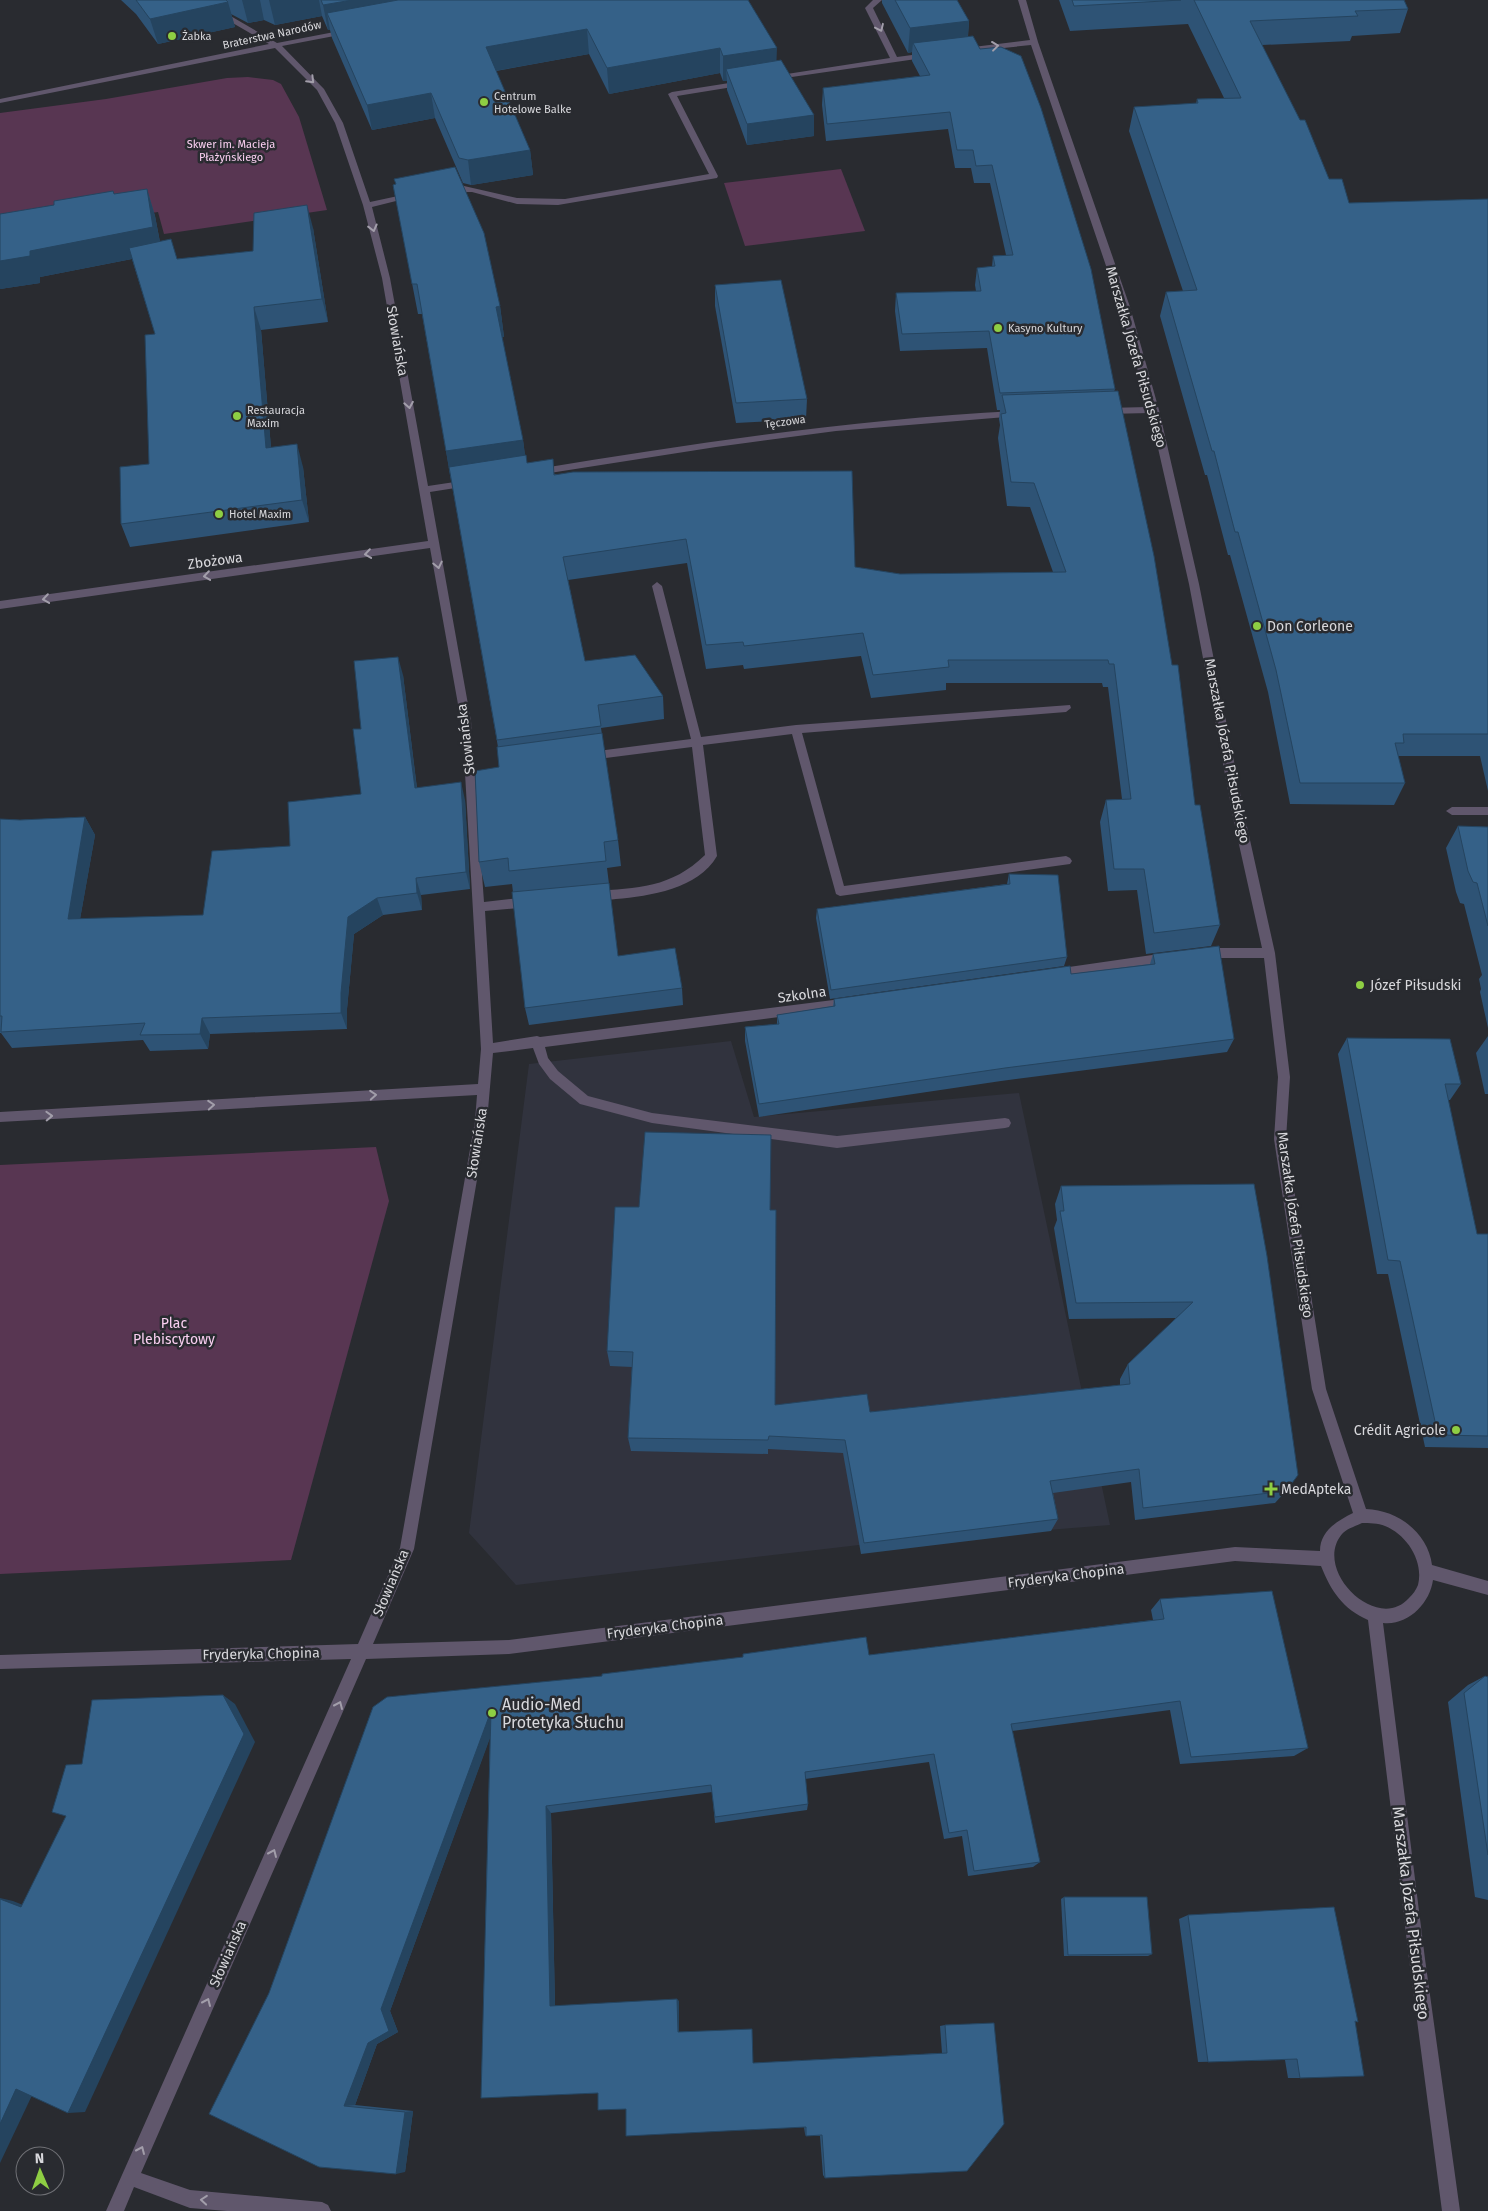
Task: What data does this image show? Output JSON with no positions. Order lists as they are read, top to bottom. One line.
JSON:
{"streets":{"street":["Braterstwa Narodów","Słowiańska","Marszałka Józefa Piłsudskiego","Tęczowa","Zbożowa","Szkolna","Fryderyka Chopina"]},"crossings":[["Braterstwa Narodów","Słowiańska"],["Słowiańska","Zbożowa"],["Słowiańska","Szkolna"],["Słowiańska","Fryderyka Chopina"],["Marszałka Józefa Piłsudskiego","Fryderyka Chopina"]],"one_way":["Zbożowa"],"parks":["Skwer im. Macieja Płażyńskiego","Plac Plebiscytowy"],"places":{"other":["Żabka","Centrum Hotelowe Balke","Kasyno Kultury","Restauracja Maxim","Hotel Maxim","Don Corleone","Józef Piłsudski","Crédit Agricole","Audio-Med Protetyka Słuchu"],"health":["MedApteka"]},"north":"top"}
